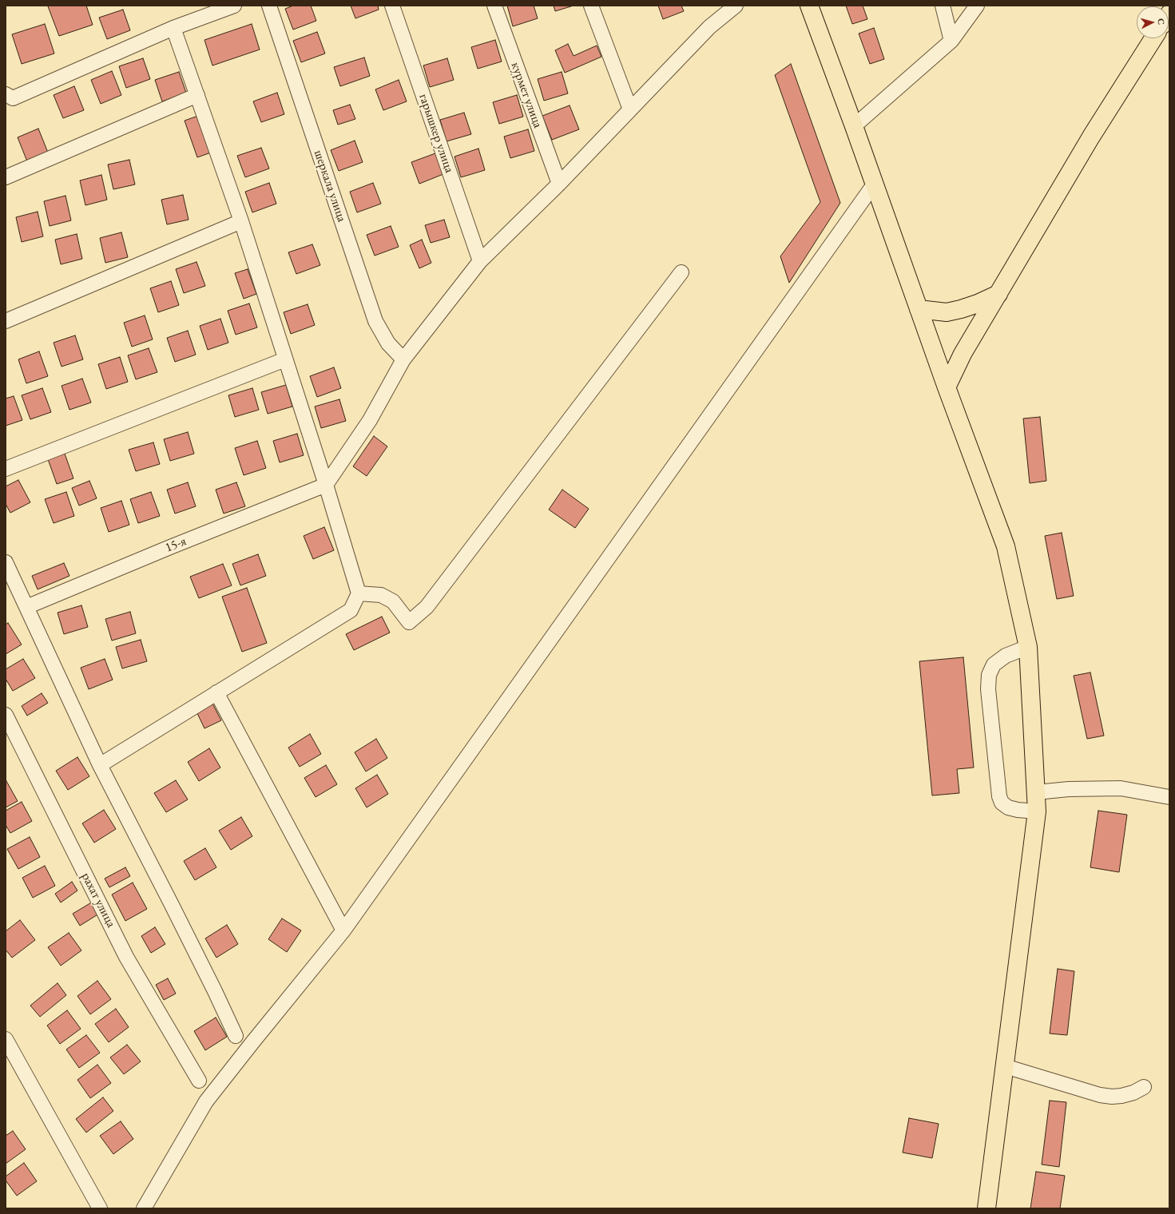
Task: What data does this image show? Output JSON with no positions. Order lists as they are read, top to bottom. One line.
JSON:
{"streets":{"street":["курмет улица","гарышкер улица","шеркала улица","15-я","рахат улица"]},"north":"right"}
